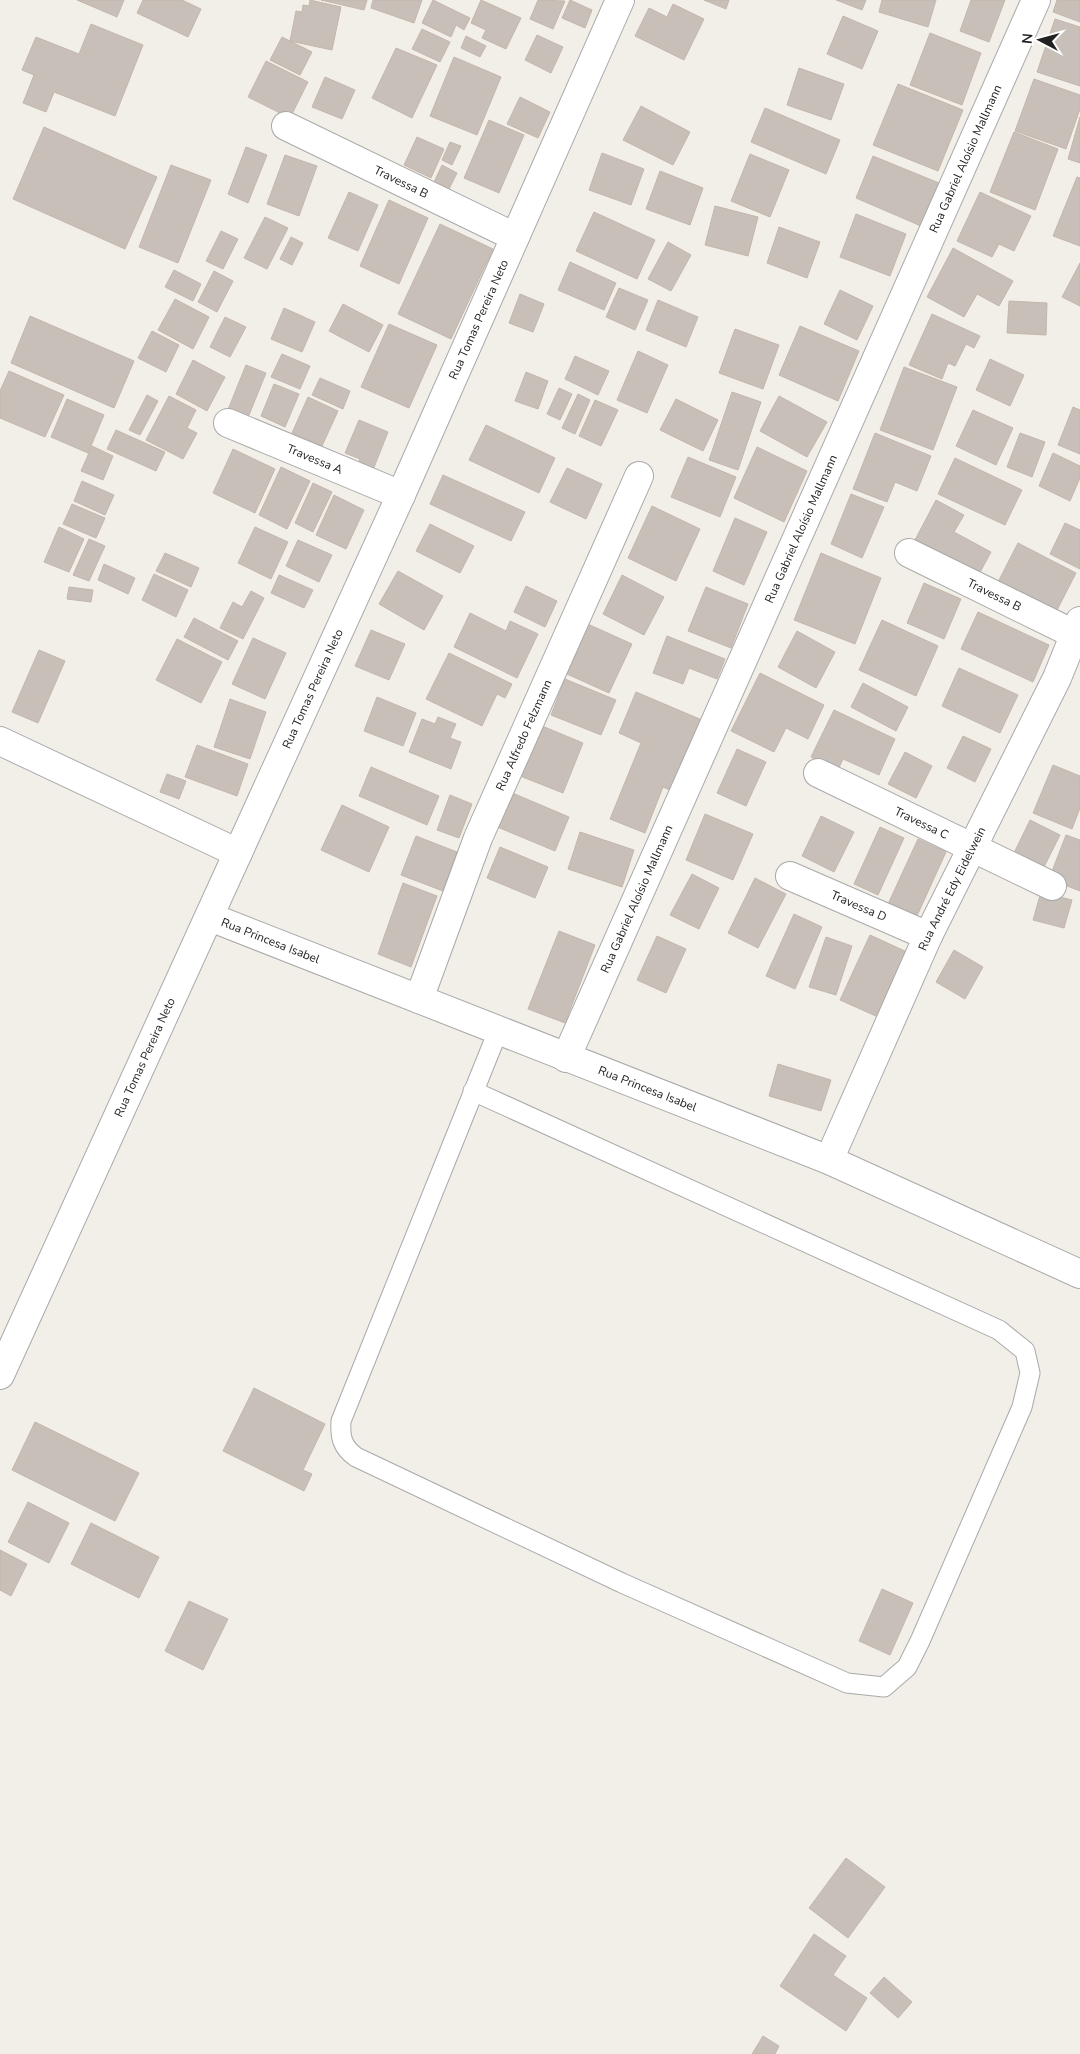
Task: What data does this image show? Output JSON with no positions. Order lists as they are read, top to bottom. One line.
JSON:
{"streets":{"street":["Rua Gabriel Aloísio Mallmann","Travessa B","Rua Tomas Pereira Neto","Travessa A","Rua Alfredo Felzmann","Travessa C","Rua André Edy Eidelwein","Travessa D","Rua Princesa Isabel"]},"crossings":[["Rua Gabriel Aloísio Mallmann","Rua Princesa Isabel"],["Travessa B","Rua Tomas Pereira Neto"],["Travessa B","Rua André Edy Eidelwein"],["Rua Tomas Pereira Neto","Travessa A"],["Rua Tomas Pereira Neto","Rua Princesa Isabel"],["Rua Alfredo Felzmann","Rua Princesa Isabel"],["Travessa C","Rua André Edy Eidelwein"],["Rua André Edy Eidelwein","Travessa D"],["Rua André Edy Eidelwein","Rua Princesa Isabel"]],"north":"left"}
